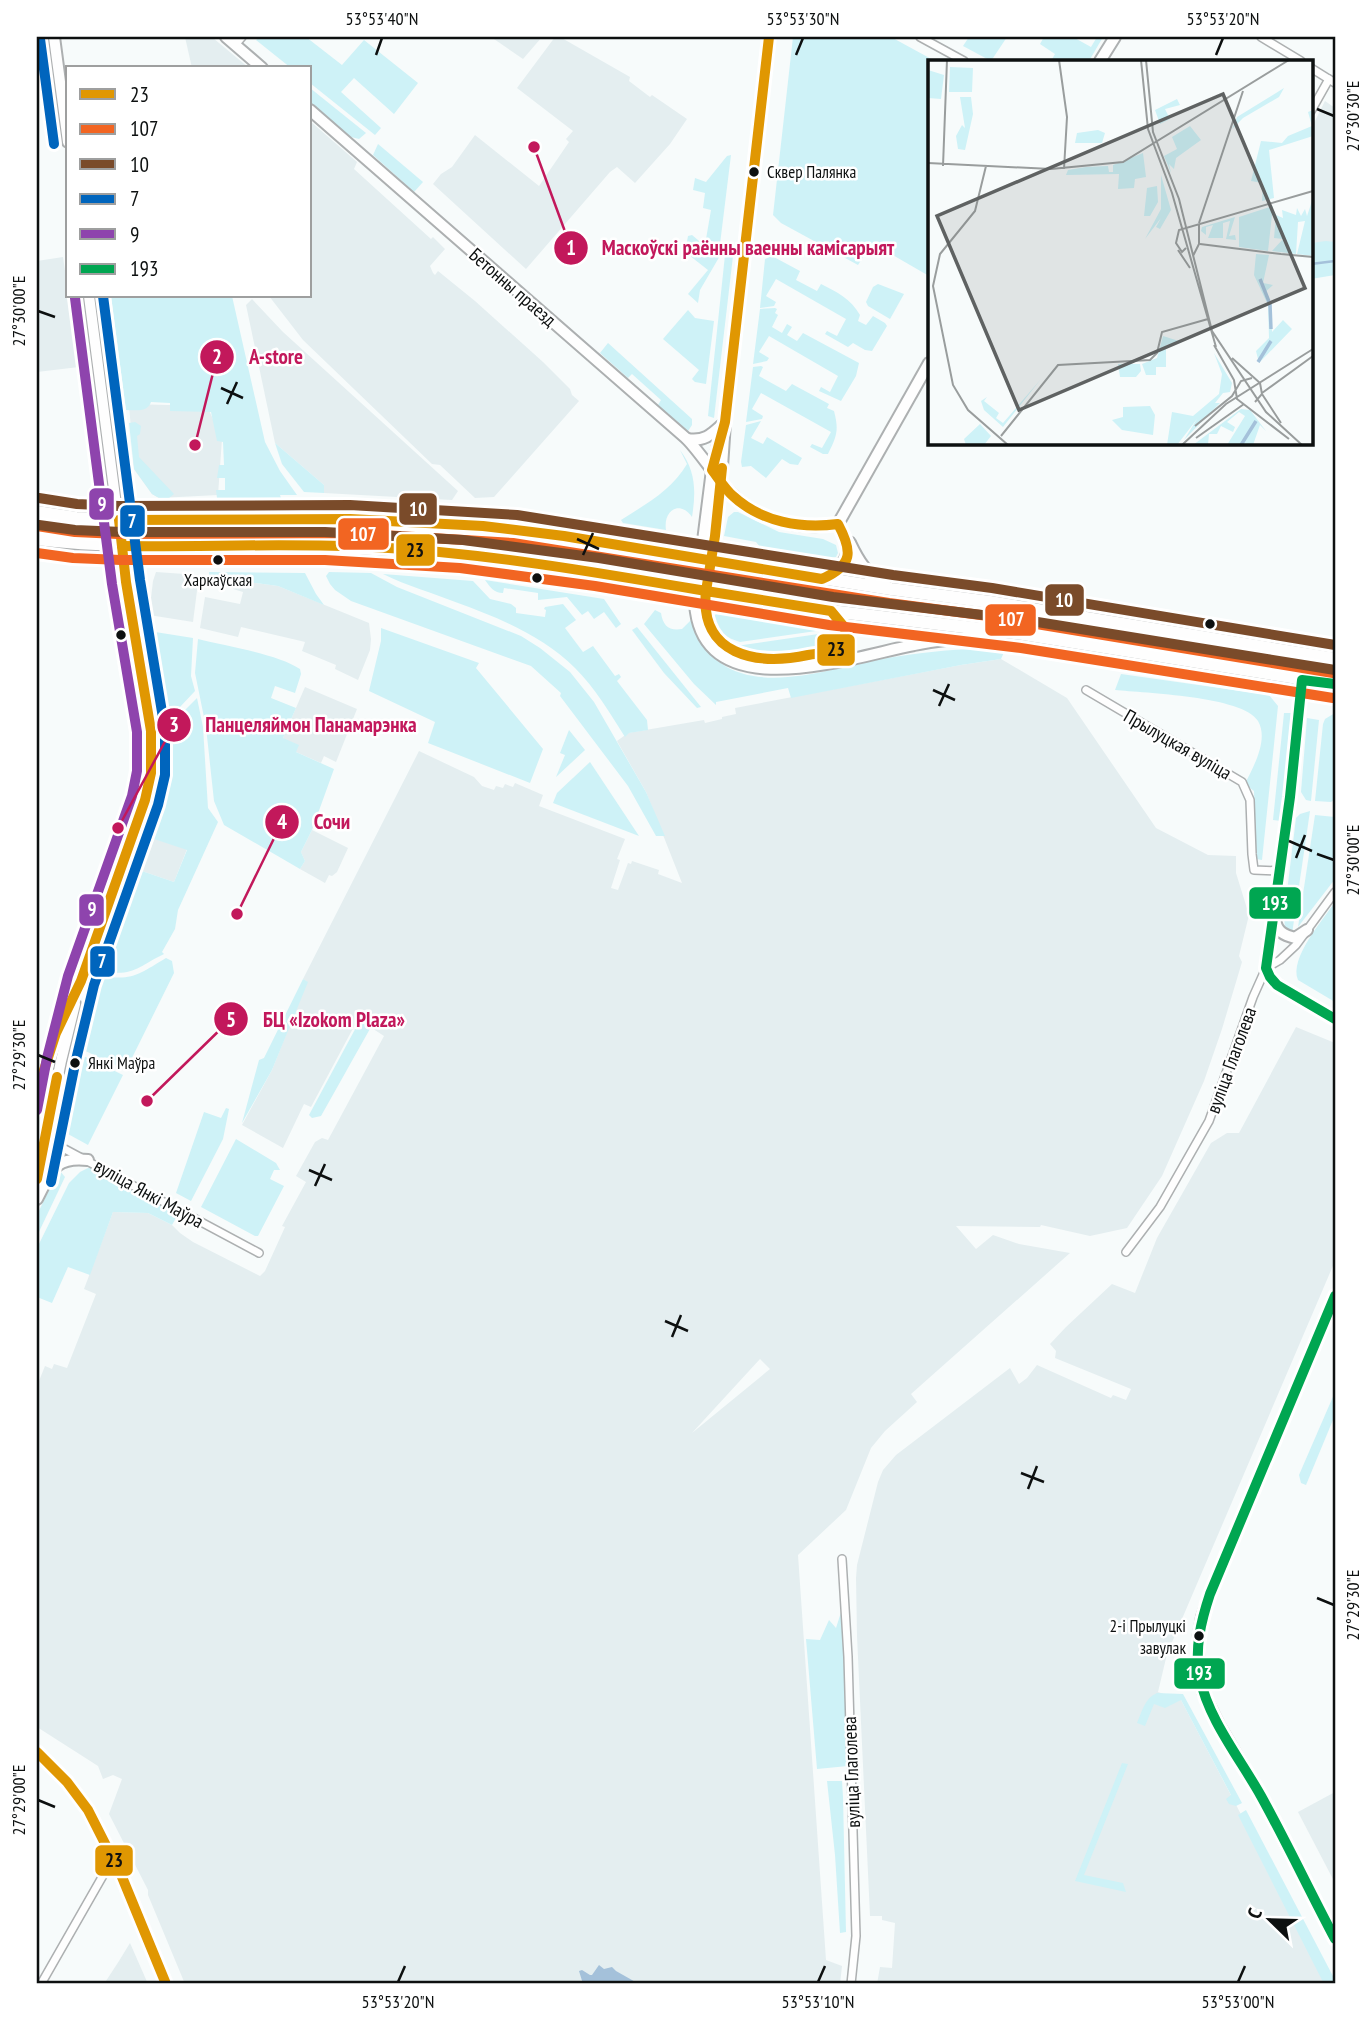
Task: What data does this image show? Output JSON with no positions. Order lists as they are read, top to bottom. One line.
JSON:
{"streets":{"main road":["Бетонны праезд","вуліца Глаголева"],"street":["Прылуцкая вуліца","вуліца Янкі Маўра"]},"crossings":[["Прылуцкая вуліца","вуліца Глаголева"]],"places":["Маскоўскі раённы ваенны камісарыят","Сквер Палянка","А-store","Харкаўская","Панцеляймон Панамарэнка","Сочи","Янкі Маўра","БЦ «Izokom Plaza»","2-і Прылуцкі завулак"],"lines":["transit line 23","transit line 7","transit line 9","transit line 10","transit line 107","transit line 193"],"legend":["23","107","10","7","9","193"],"north":"top left","coordinates":["53°53'40\"N","53°53'30\"N","53°53'20\"N","27°30'30\"E","27°30'00\"E","27°29'30\"E","27°29'00\"E","53°53'10\"N","53°53'00\"N"]}
